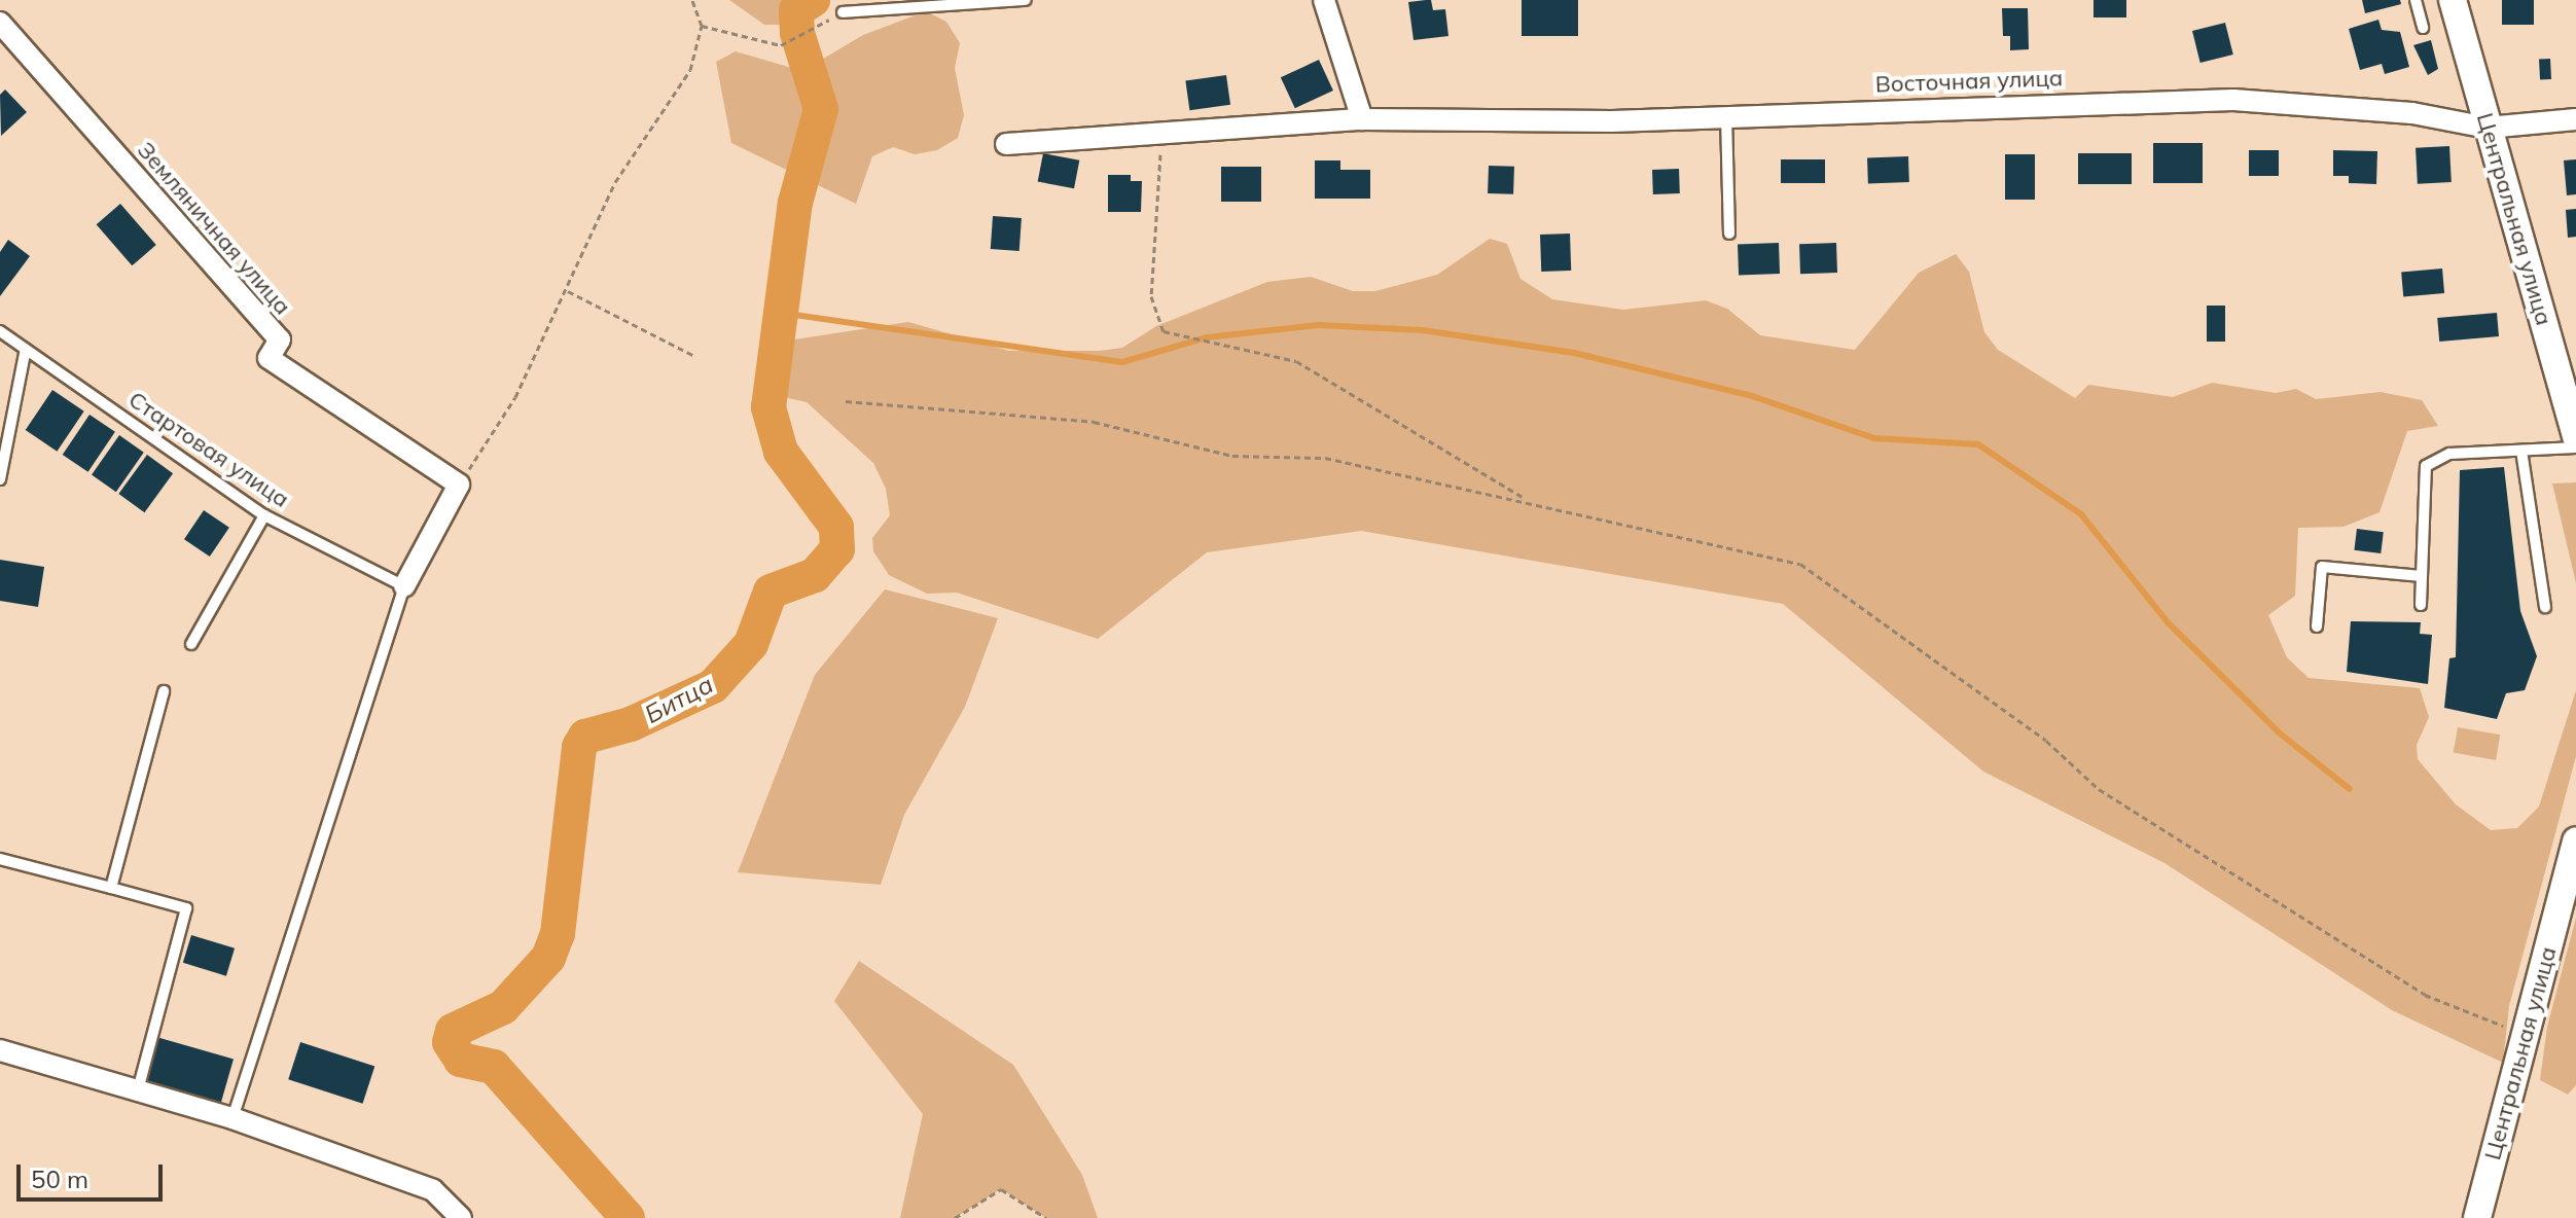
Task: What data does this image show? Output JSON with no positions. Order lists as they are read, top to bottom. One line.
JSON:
{"streets":{"street":["Восточная улица","Центральная улица","Земляничная улица"],"lane":["Стартовая улица"]},"crossings":[["Восточная улица","Центральная улица"]],"water":["Битца"],"scale_bar":"50 m"}
